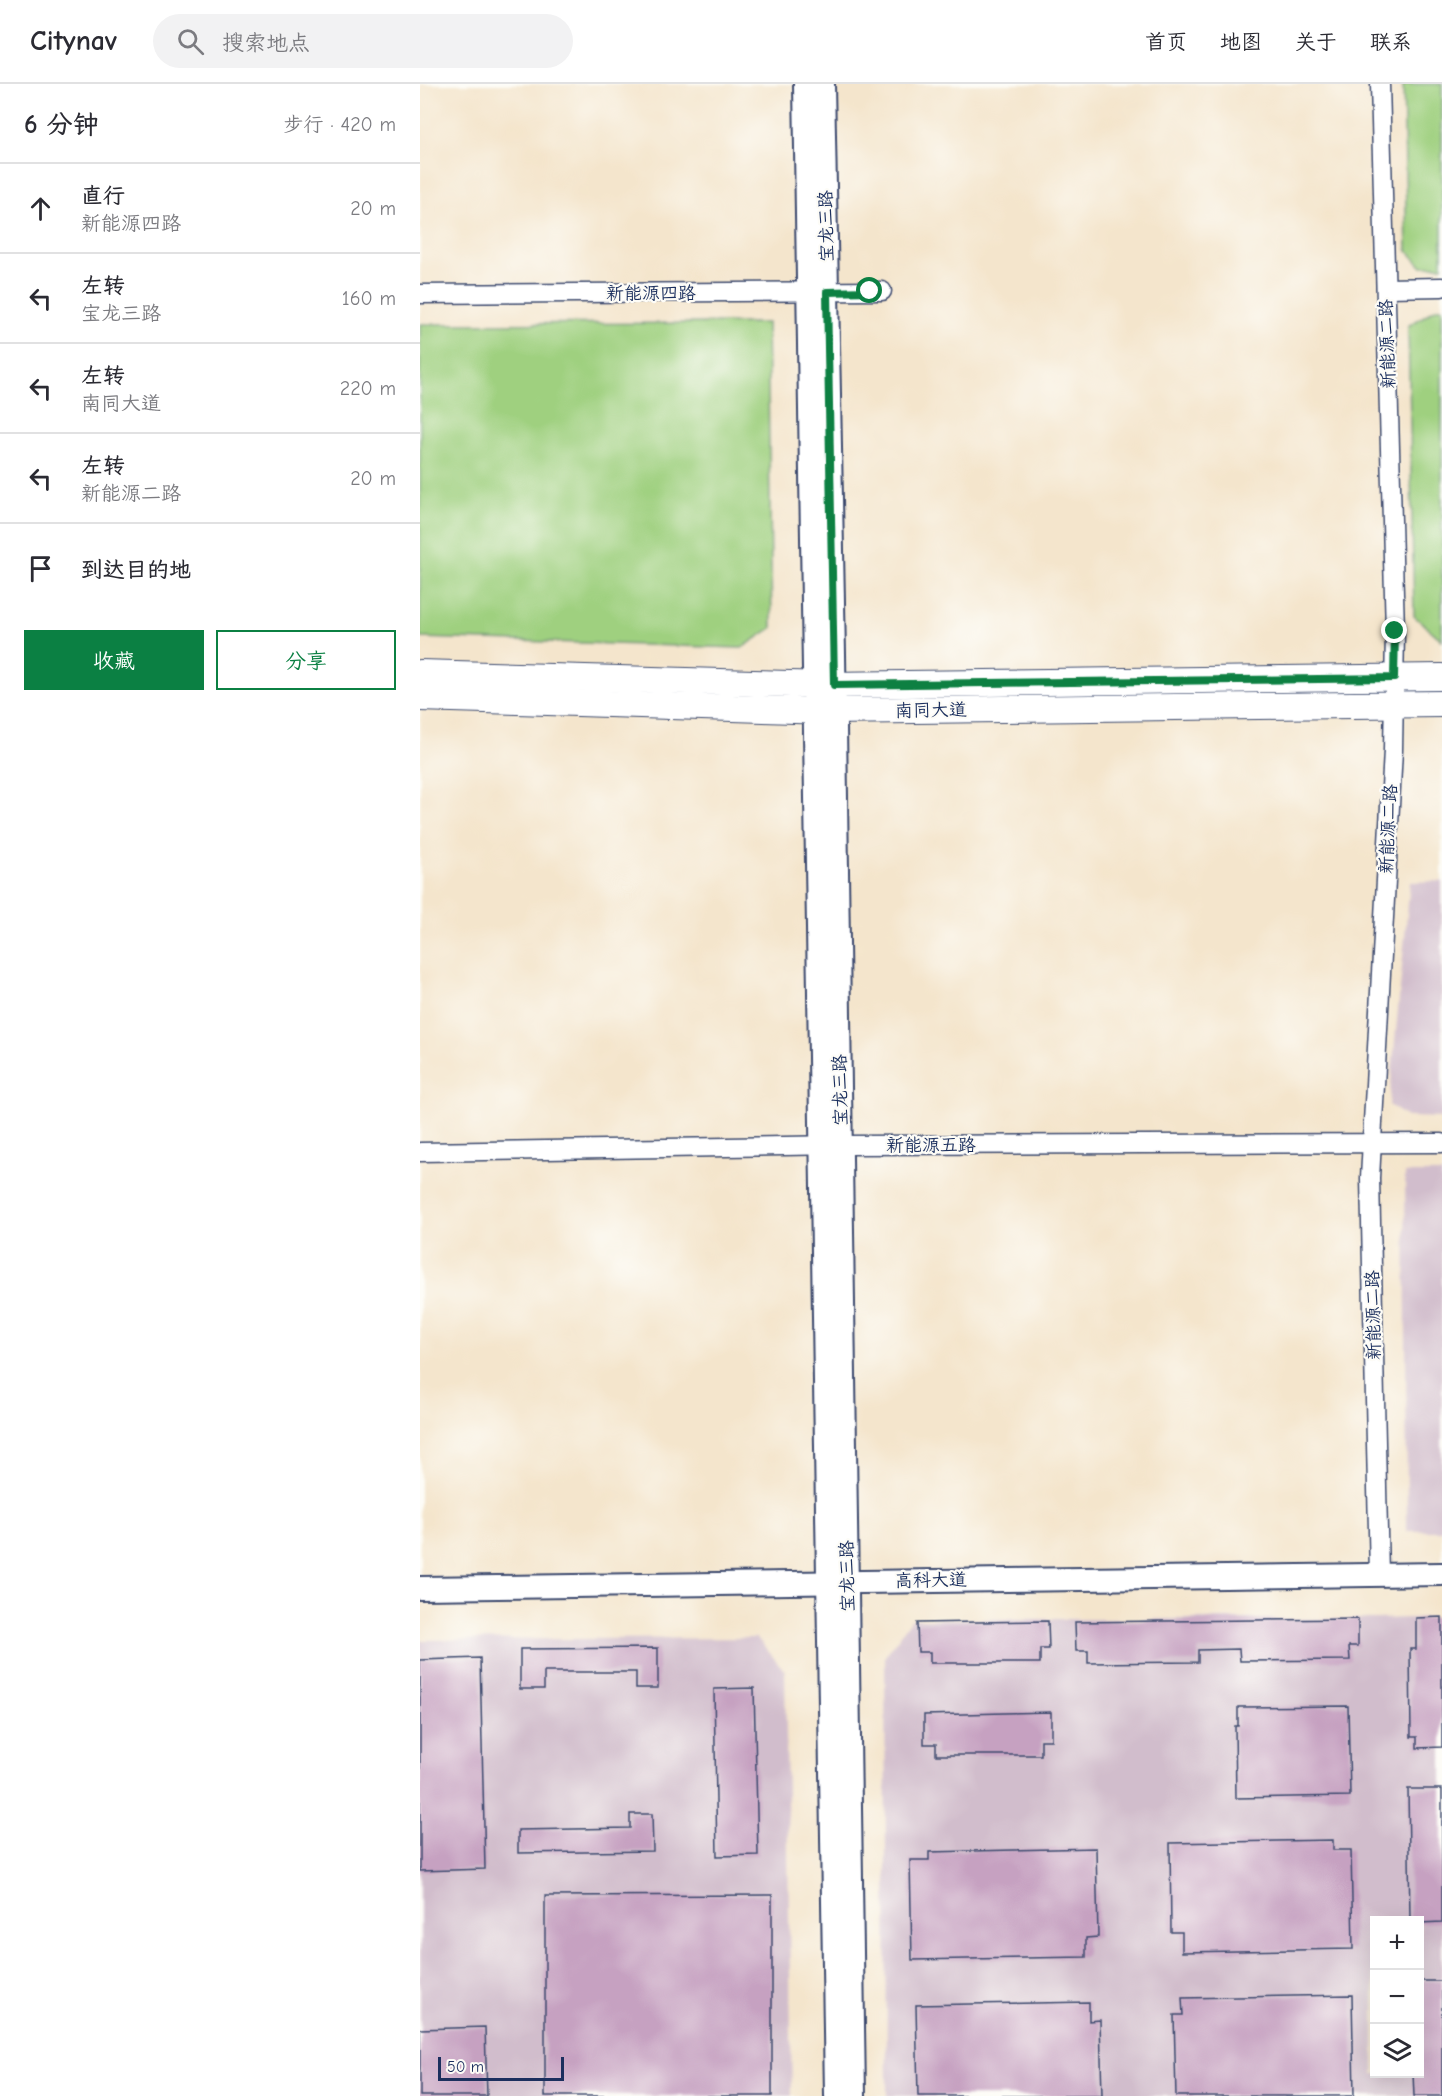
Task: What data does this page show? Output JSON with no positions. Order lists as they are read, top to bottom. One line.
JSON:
{"streets":{"main road":["南同大道"],"street":["宝龙三路","新能源四路","新能源二路","新能源五路","高科大道"]},"crossings":[["宝龙三路","新能源四路"],["宝龙三路","南同大道"],["宝龙三路","新能源五路"],["宝龙三路","高科大道"],["新能源二路","南同大道"],["新能源二路","新能源五路"],["新能源二路","高科大道"]],"scale_bar":"50 m","page":{"header":"Citynav","search":"搜索地点","nav":["首页","地图","关于","联系"],"heading":["6 分钟","步行 · 420 m"],"list":[["直行","新能源四路","20 m"],["左转","宝龙三路","160 m"],["左转","南同大道","220 m"],["左转","新能源二路","20 m"],"到达目的地"],"buttons":["收藏","分享"],"map_buttons":["+","−"],"scale":"50 m"}}
